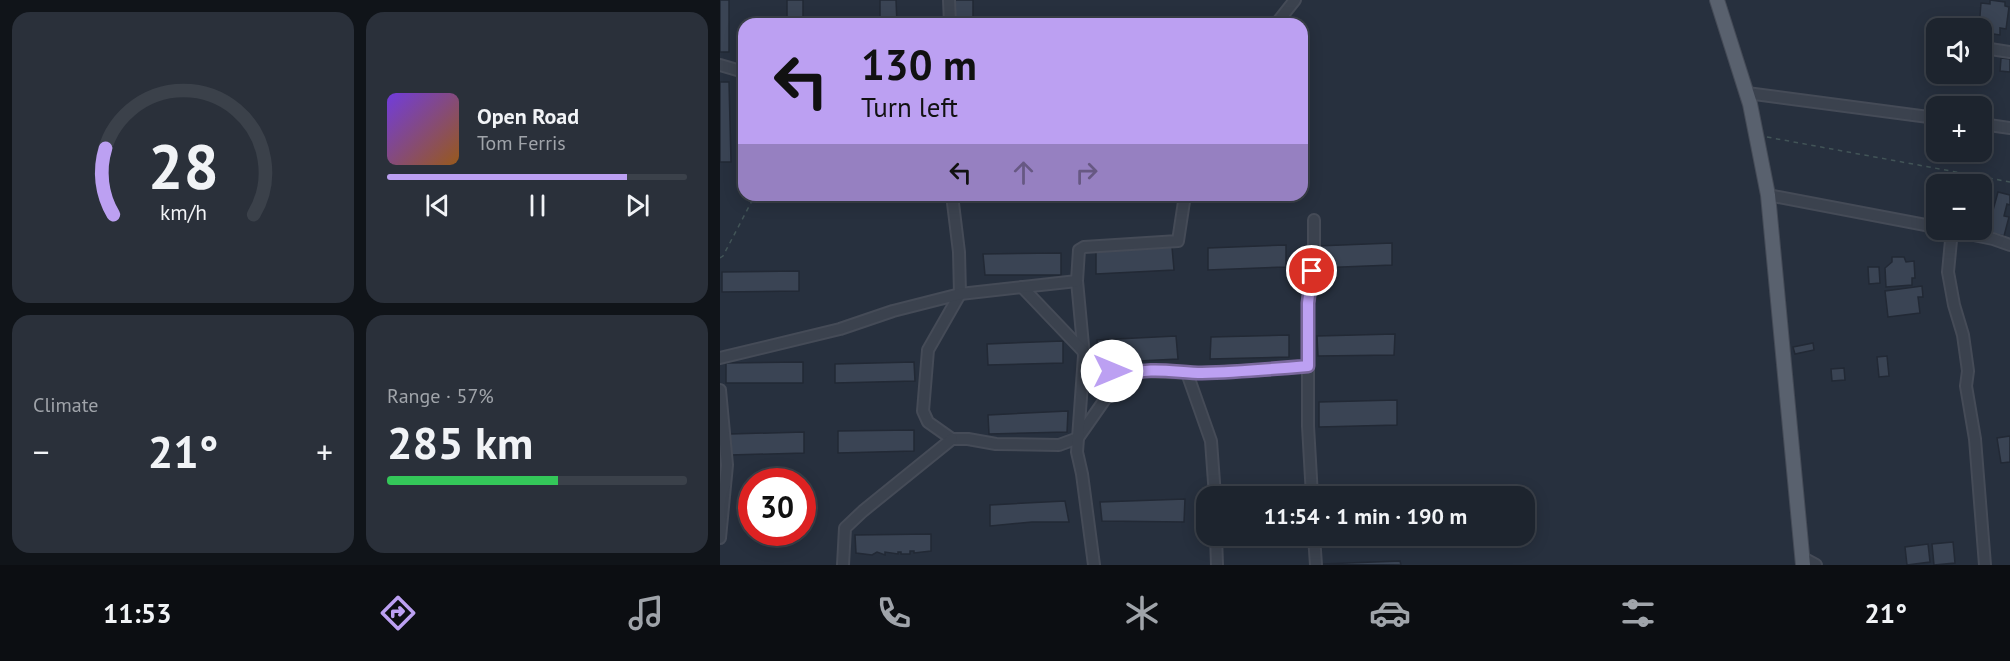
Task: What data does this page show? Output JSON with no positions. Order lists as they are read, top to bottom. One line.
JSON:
{"page":{"map_buttons":["+","−"],"turn":["130 m","Turn left"],"song":["Open Road","Tom Ferris"],"tile":["Climate",["Range · 57%","285 km"]],"heat":["−","21°","+"],"limit":"30","trip":"11:54 · 1 min · 190 m","tabs":["11:53","21°"],"gauge":["28","km/h"]}}
